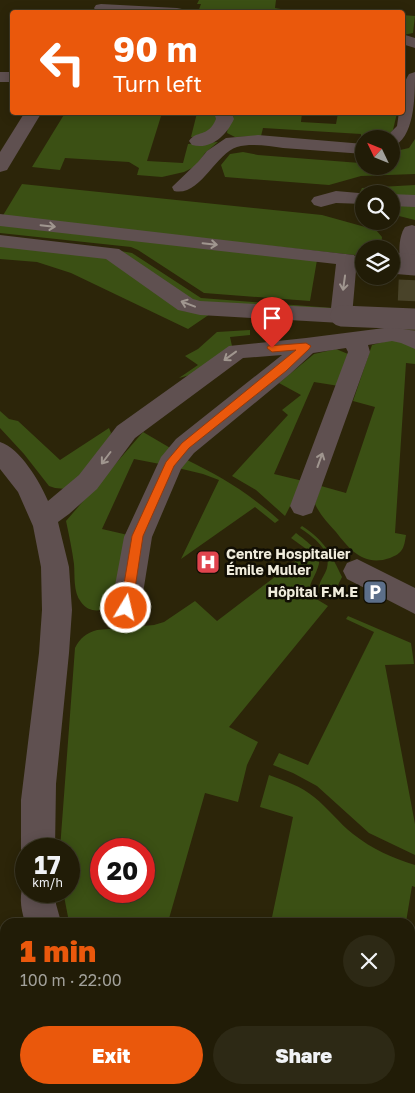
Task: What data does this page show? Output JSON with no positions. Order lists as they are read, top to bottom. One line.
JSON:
{"places":{"hospital":["Centre Hospitalier Émile Muller"],"parking":["Hôpital F.M.E"]},"north":"top left","page":{"turn":["90 m","Turn left"],"speed":"17 km/h","limit":"20","heading":["1 min","100 m · 22:00"],"buttons":["Exit","Share"]}}
